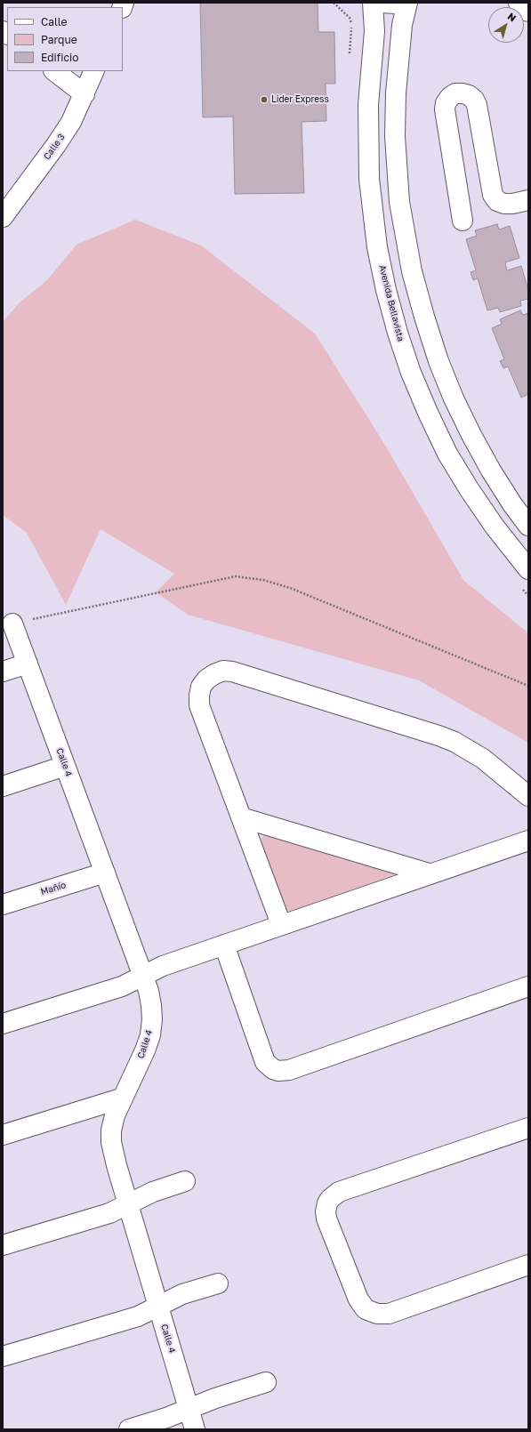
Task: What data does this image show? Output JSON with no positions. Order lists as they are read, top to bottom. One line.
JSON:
{"streets":{"street":["Calle 3","Avenida Bellavista","Calle 4","Mañío"]},"crossings":[["Calle 4","Mañío"]],"places":["Lider Express"],"legend":["Calle","Parque","Edificio"],"north":"top right"}
